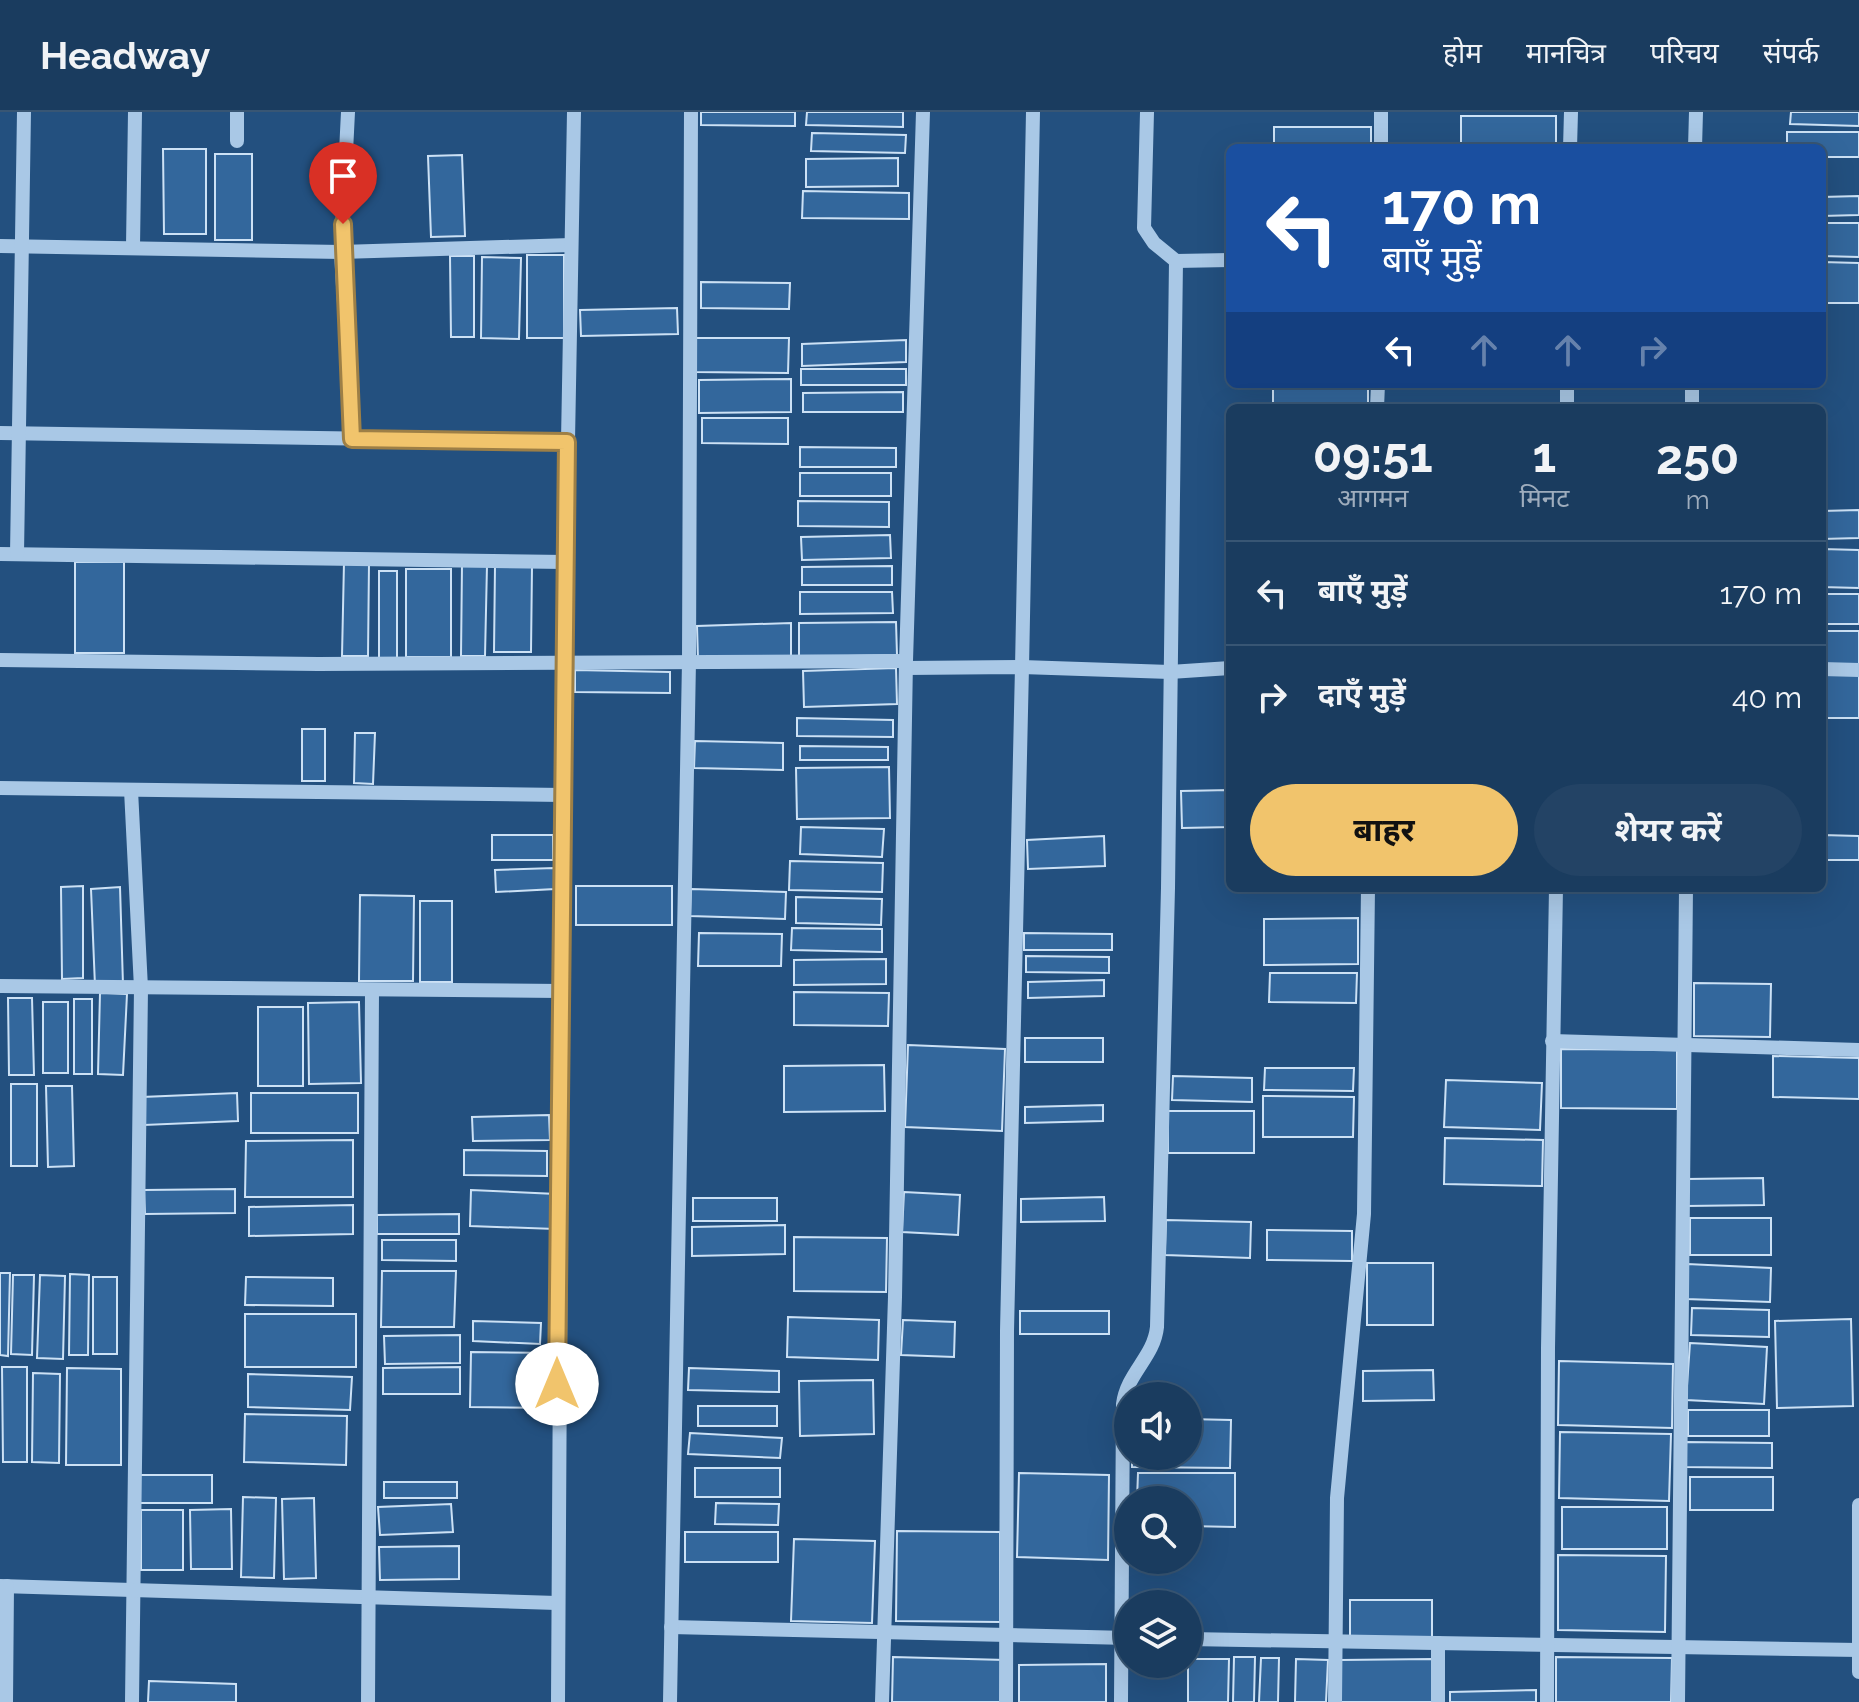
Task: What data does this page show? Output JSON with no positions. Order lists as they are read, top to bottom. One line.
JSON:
{"page":{"header":"Headway","nav":["होम","मानचित्र","परिचय","संपर्क"],"turn":["170 m","बाएँ मुड़ें"],"eta":["09:51","आगमन","1","मिनट","250","m"],"list":[{"name":"बाएँ मुड़ें","value":"170 m"},{"name":"दाएँ मुड़ें","value":"40 m"}],"buttons":["बाहर","शेयर करें"]}}
